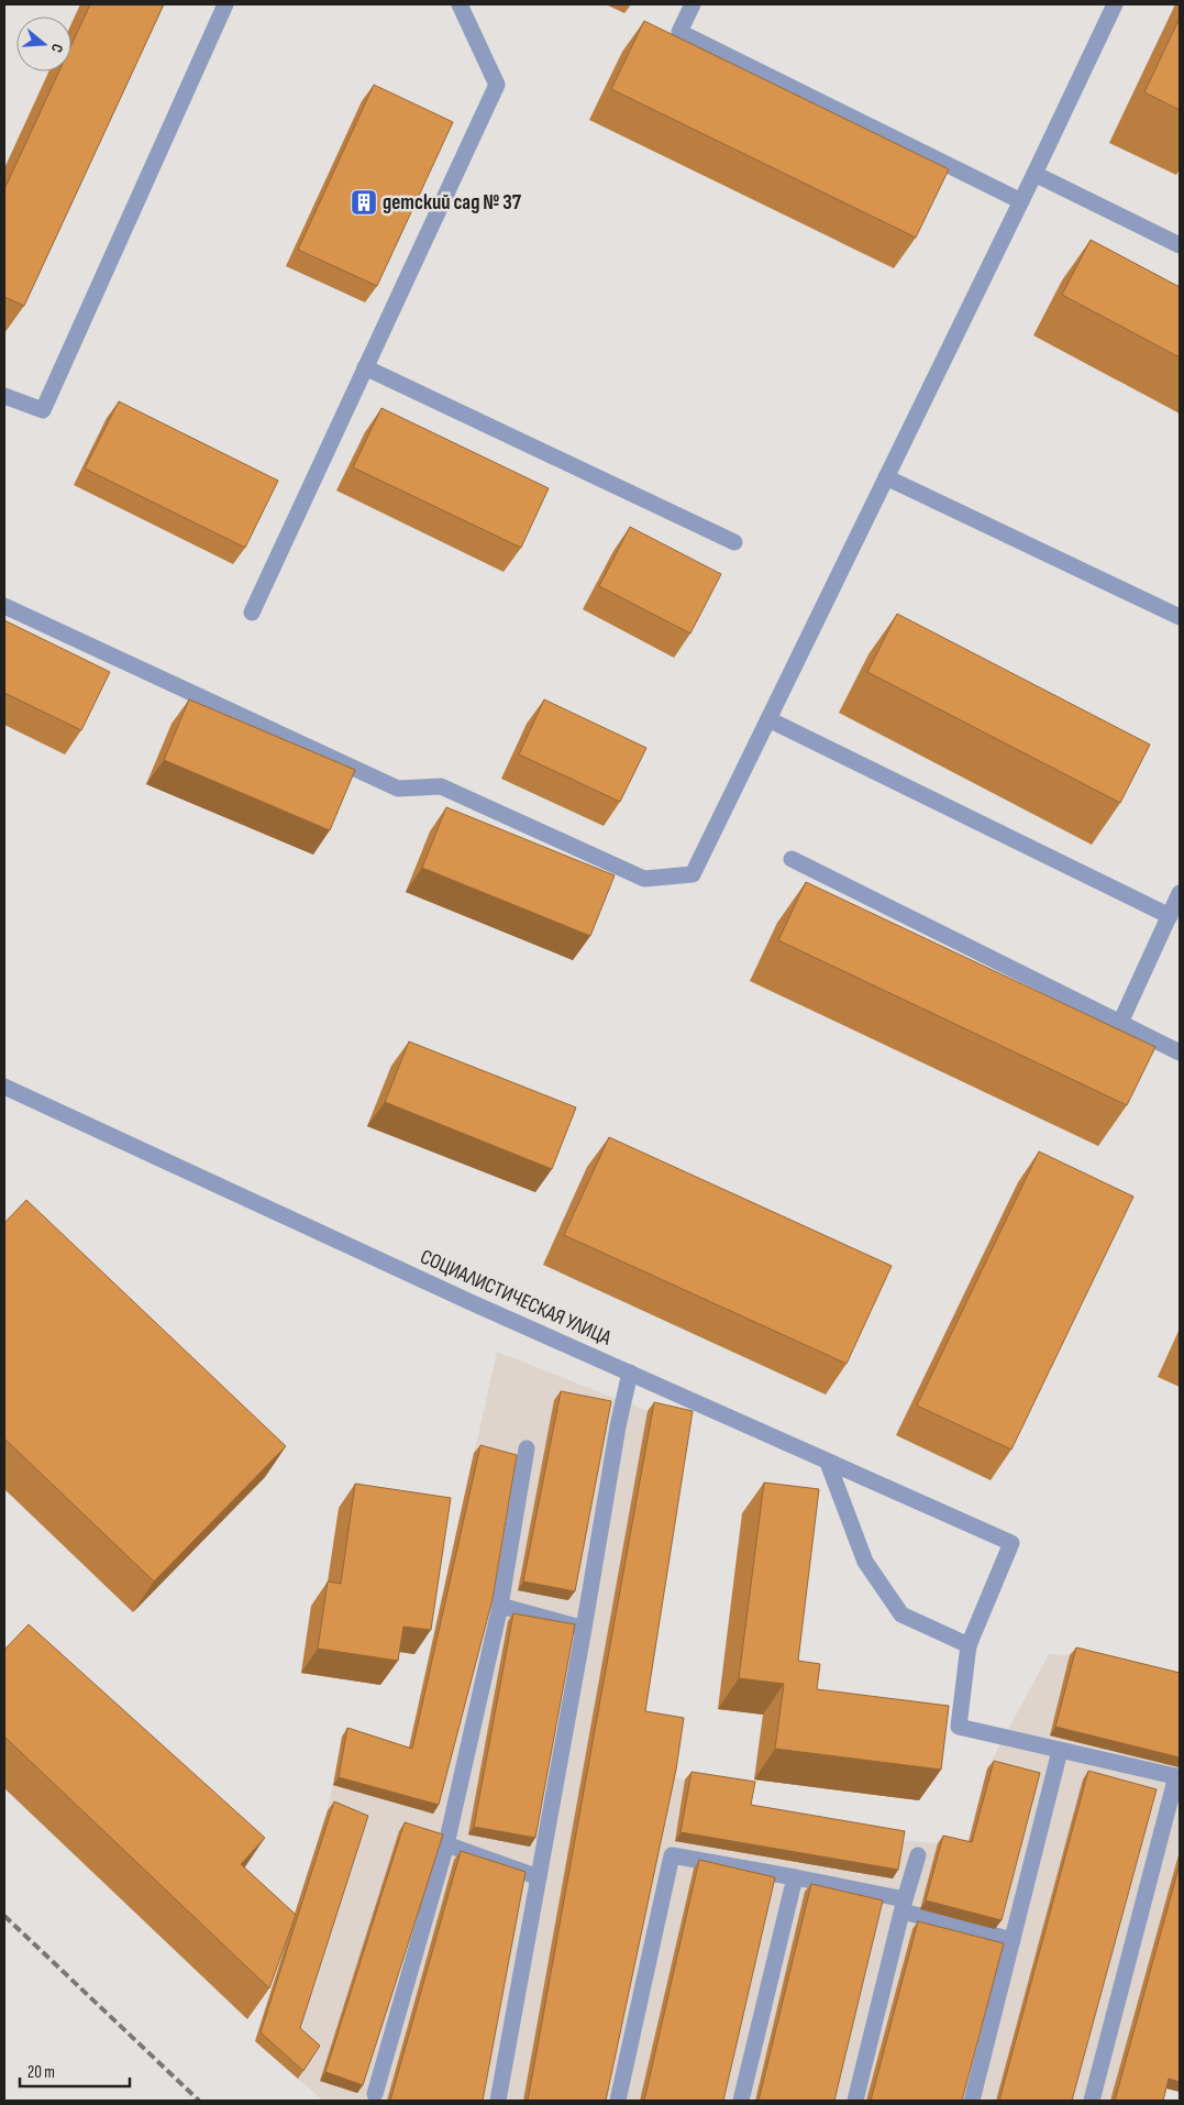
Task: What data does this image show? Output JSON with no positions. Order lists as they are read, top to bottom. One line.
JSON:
{"streets":{"street":["СОЦИАЛИСТИЧЕСКАЯ УЛИЦА"]},"places":{"building":["детский сад № 37"]},"scale_bar":"20 m","north":"right"}
